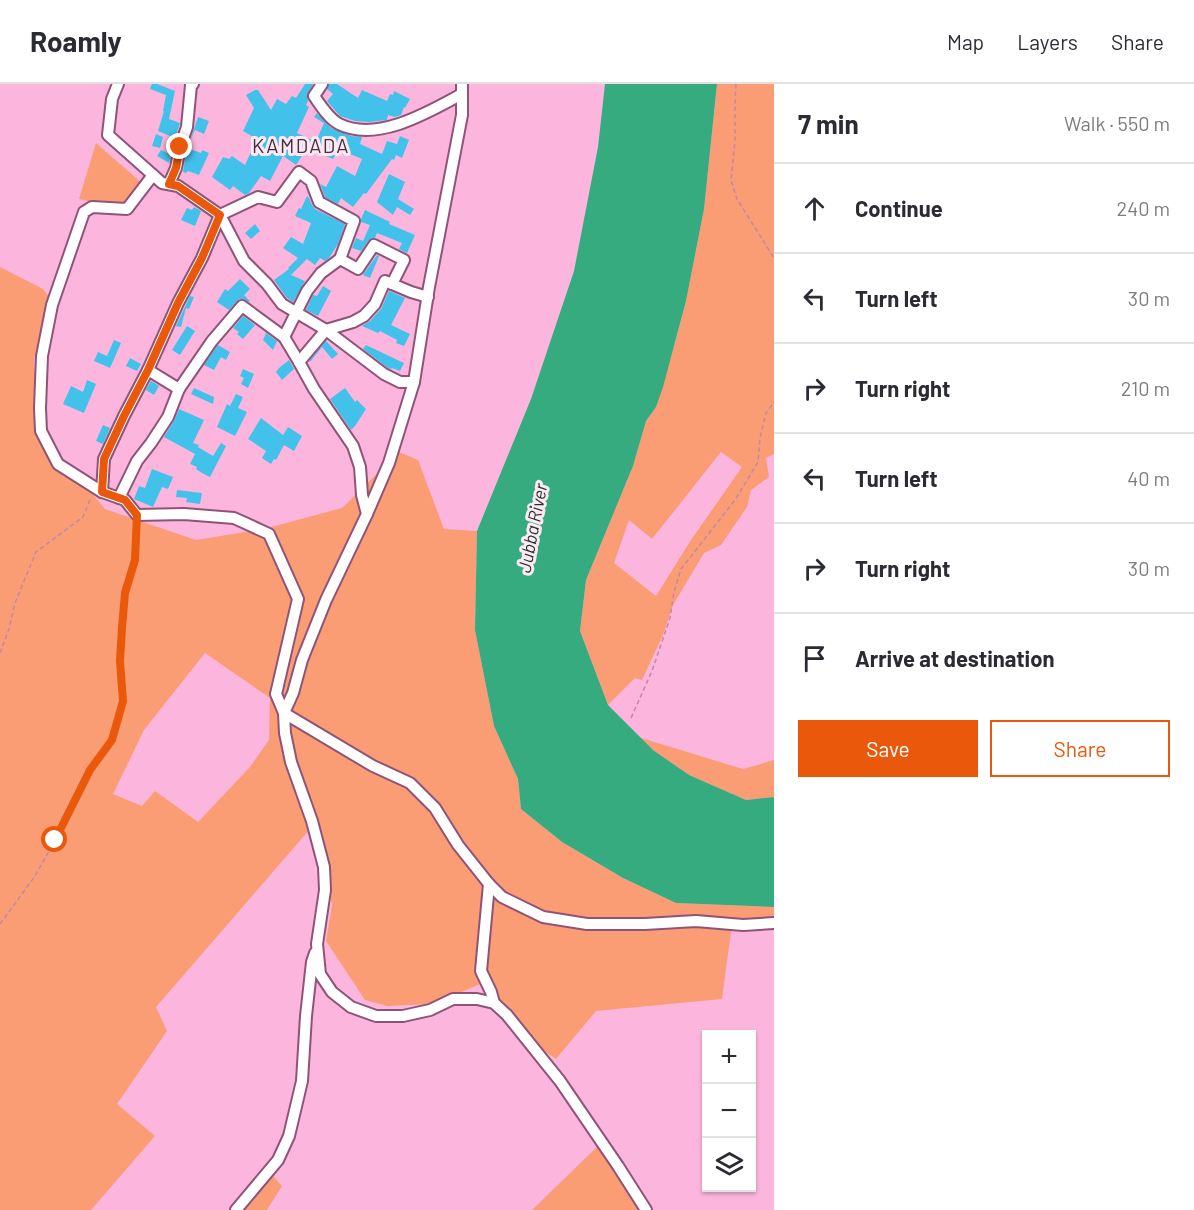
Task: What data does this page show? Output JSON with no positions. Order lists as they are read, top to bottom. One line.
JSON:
{"districts":["KAMDADA"],"water":["Jubba River"],"page":{"header":"Roamly","nav":["Map","Layers","Share"],"heading":["7 min","Walk · 550 m"],"list":[["Continue","240 m"],["Turn left","30 m"],["Turn right","210 m"],["Turn left","40 m"],["Turn right","30 m"],"Arrive at destination"],"buttons":["Save","Share"],"map_buttons":["+","−"]}}
